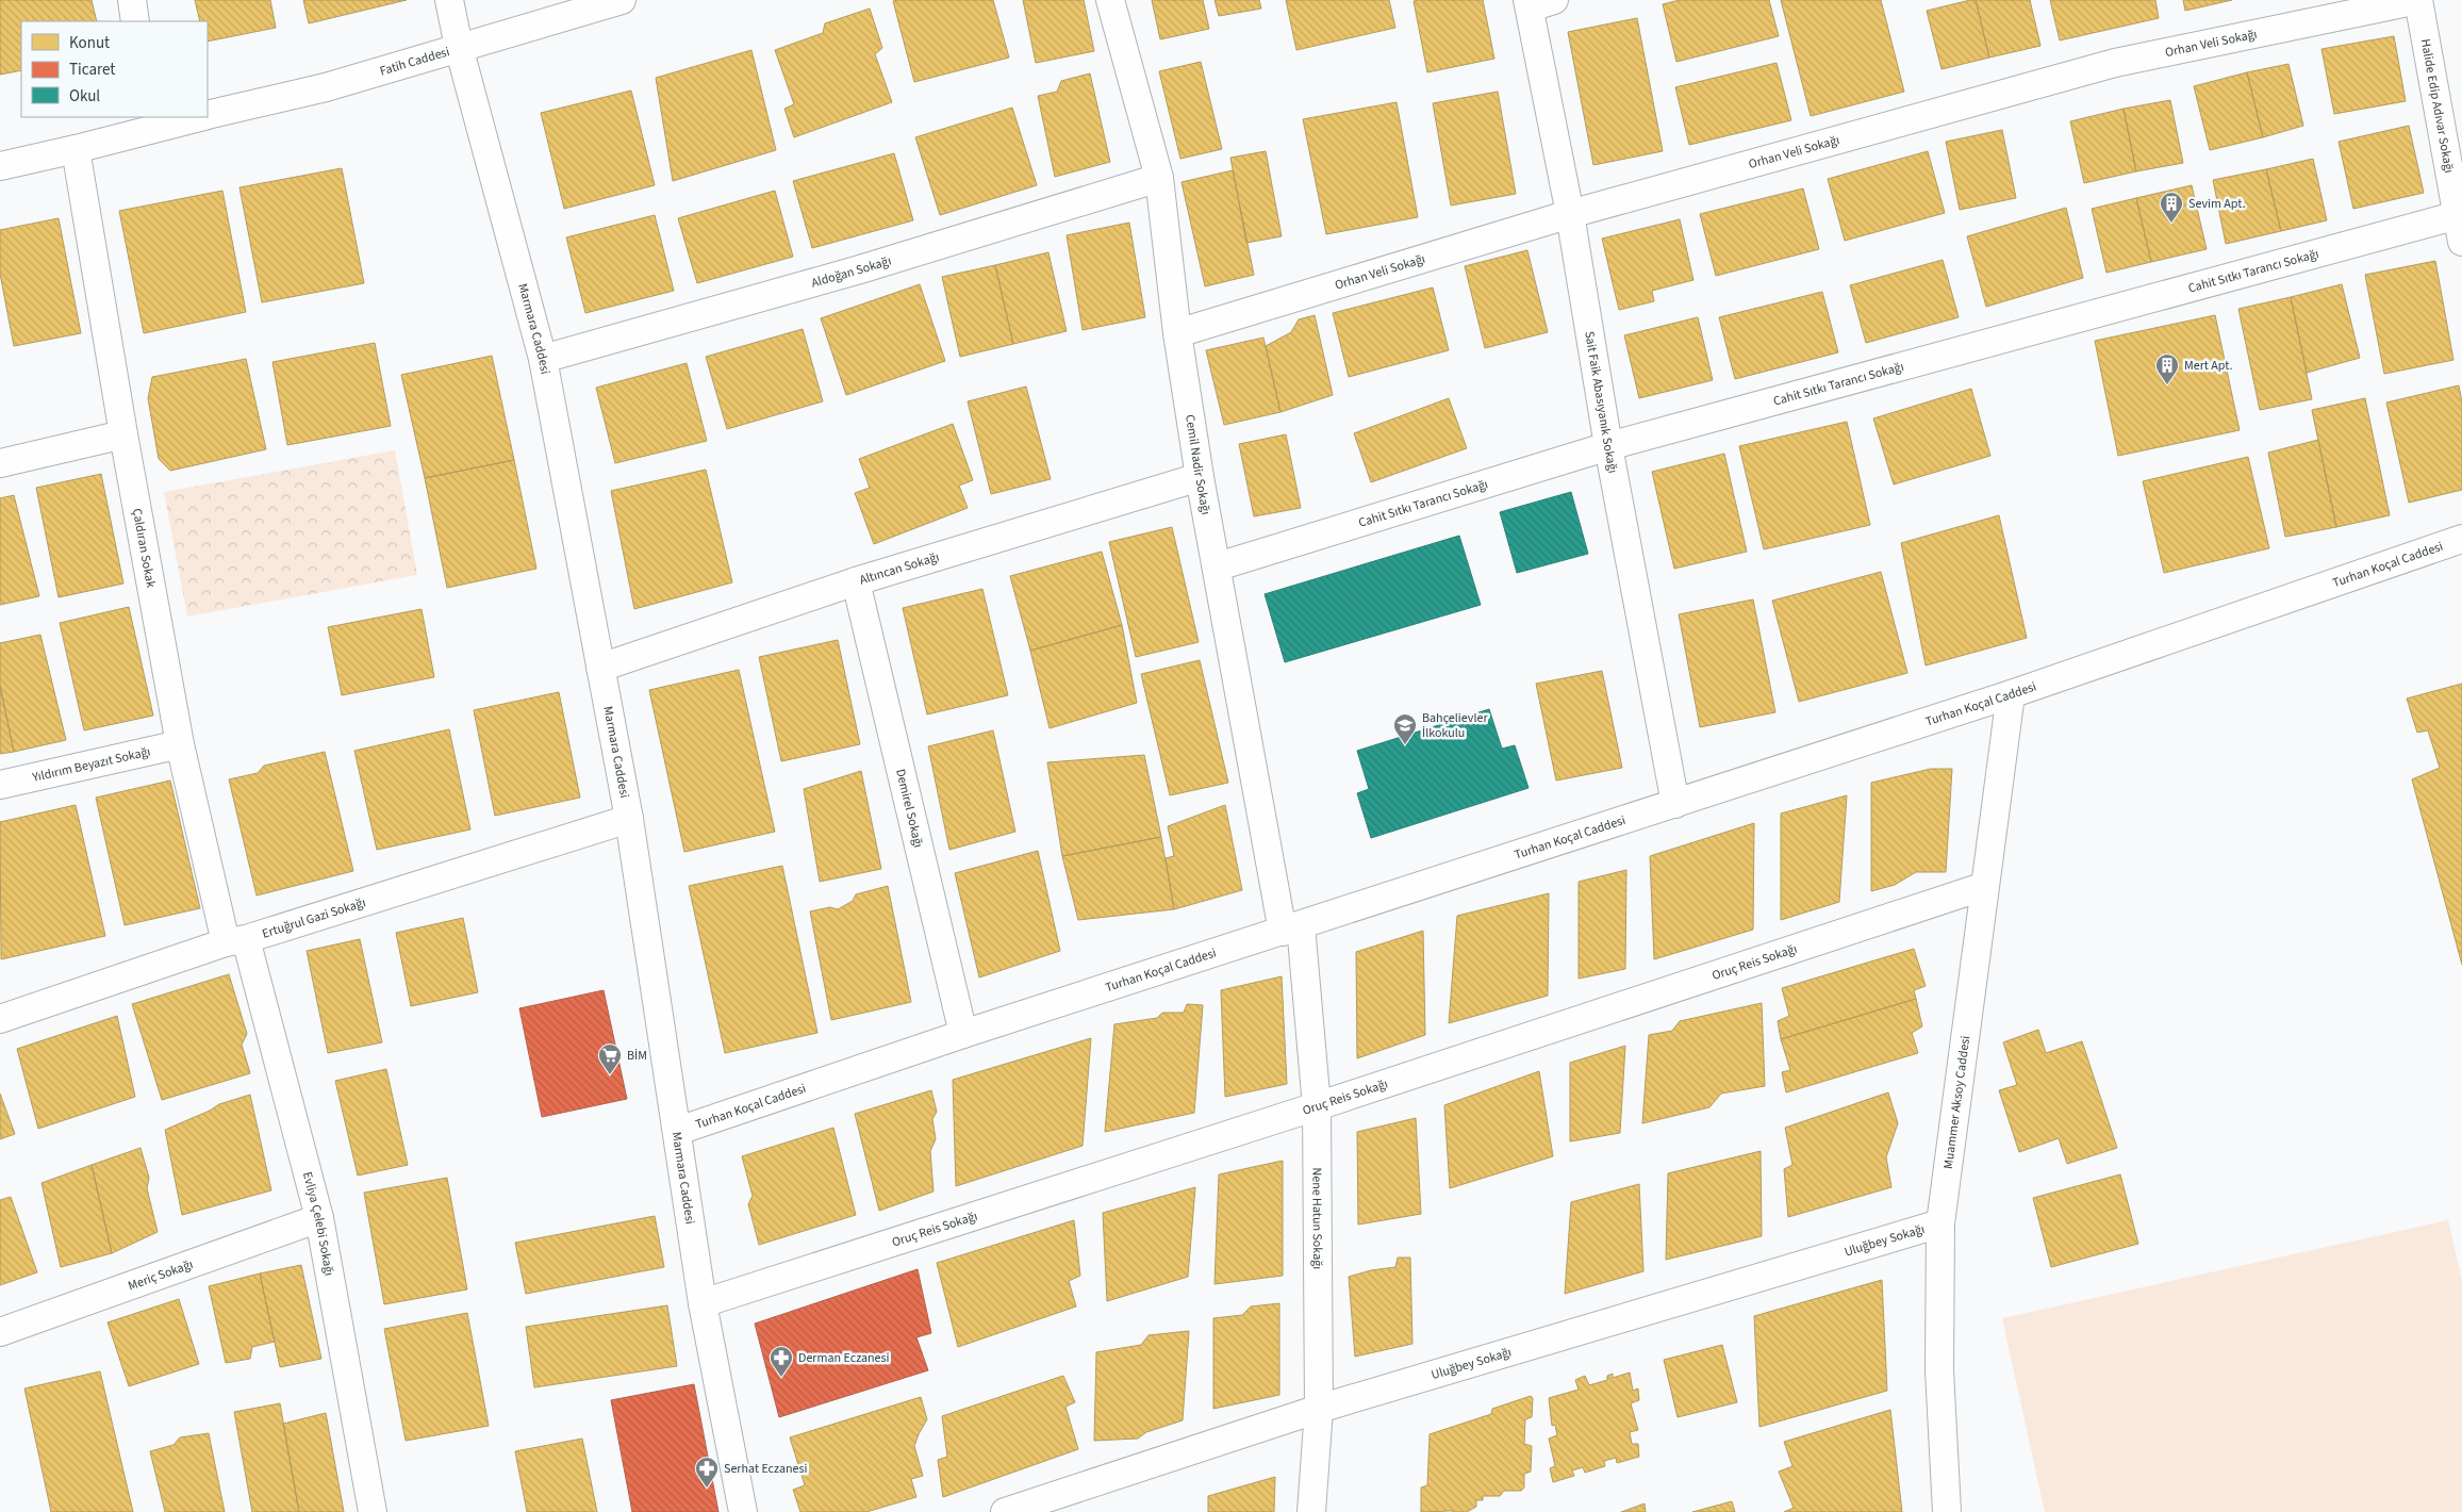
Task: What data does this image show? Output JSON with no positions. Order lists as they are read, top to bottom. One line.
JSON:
{"streets":{"street":["Orhan Veli Sokağı","Fatih Caddesi","Halide Edip Adıvar Sokağı","Cahit Sıtkı Tarancı Sokağı","Aldoğan Sokağı","Marmara Caddesi","Sait Faik Abasıyanık Sokağı","Cemil Nadir Sokağı","Çaldıran Sokak","Turhan Koçal Caddesi","Altıncan Sokağı","Yıldırım Beyazıt Sokağı","Demirel Sokağı","Ertuğrul Gazi Sokağı","Oruç Reis Sokağı","Muammer Aksoy Caddesi","Nene Hatun Sokağı","Evliya Çelebi Sokağı","Uluğbey Sokağı","Meriç Sokağı"]},"crossings":[["Orhan Veli Sokağı","Halide Edip Adıvar Sokağı"],["Orhan Veli Sokağı","Sait Faik Abasıyanık Sokağı"],["Orhan Veli Sokağı","Cemil Nadir Sokağı"],["Fatih Caddesi","Marmara Caddesi"],["Fatih Caddesi","Çaldıran Sokak"],["Halide Edip Adıvar Sokağı","Cahit Sıtkı Tarancı Sokağı"],["Cahit Sıtkı Tarancı Sokağı","Sait Faik Abasıyanık Sokağı"],["Cahit Sıtkı Tarancı Sokağı","Cemil Nadir Sokağı"],["Aldoğan Sokağı","Marmara Caddesi"],["Aldoğan Sokağı","Cemil Nadir Sokağı"],["Marmara Caddesi","Turhan Koçal Caddesi"],["Marmara Caddesi","Altıncan Sokağı"],["Marmara Caddesi","Ertuğrul Gazi Sokağı"],["Marmara Caddesi","Oruç Reis Sokağı"],["Sait Faik Abasıyanık Sokağı","Turhan Koçal Caddesi"],["Cemil Nadir Sokağı","Turhan Koçal Caddesi"],["Cemil Nadir Sokağı","Altıncan Sokağı"],["Cemil Nadir Sokağı","Nene Hatun Sokağı"],["Çaldıran Sokak","Yıldırım Beyazıt Sokağı"],["Çaldıran Sokak","Ertuğrul Gazi Sokağı"],["Çaldıran Sokak","Evliya Çelebi Sokağı"],["Turhan Koçal Caddesi","Demirel Sokağı"],["Turhan Koçal Caddesi","Muammer Aksoy Caddesi"],["Turhan Koçal Caddesi","Nene Hatun Sokağı"],["Altıncan Sokağı","Demirel Sokağı"],["Ertuğrul Gazi Sokağı","Evliya Çelebi Sokağı"],["Oruç Reis Sokağı","Muammer Aksoy Caddesi"],["Oruç Reis Sokağı","Nene Hatun Sokağı"],["Muammer Aksoy Caddesi","Uluğbey Sokağı"],["Nene Hatun Sokağı","Uluğbey Sokağı"],["Evliya Çelebi Sokağı","Meriç Sokağı"]],"places":{"building":["Sevim Apt.","Mert Apt."],"school or university":["Bahçelievler İlkokulu"],"supermarket":["BİM"],"pharmacy":["Derman Eczanesi","Serhat Eczanesi"]},"legend":["Konut","Ticaret","Okul"]}
